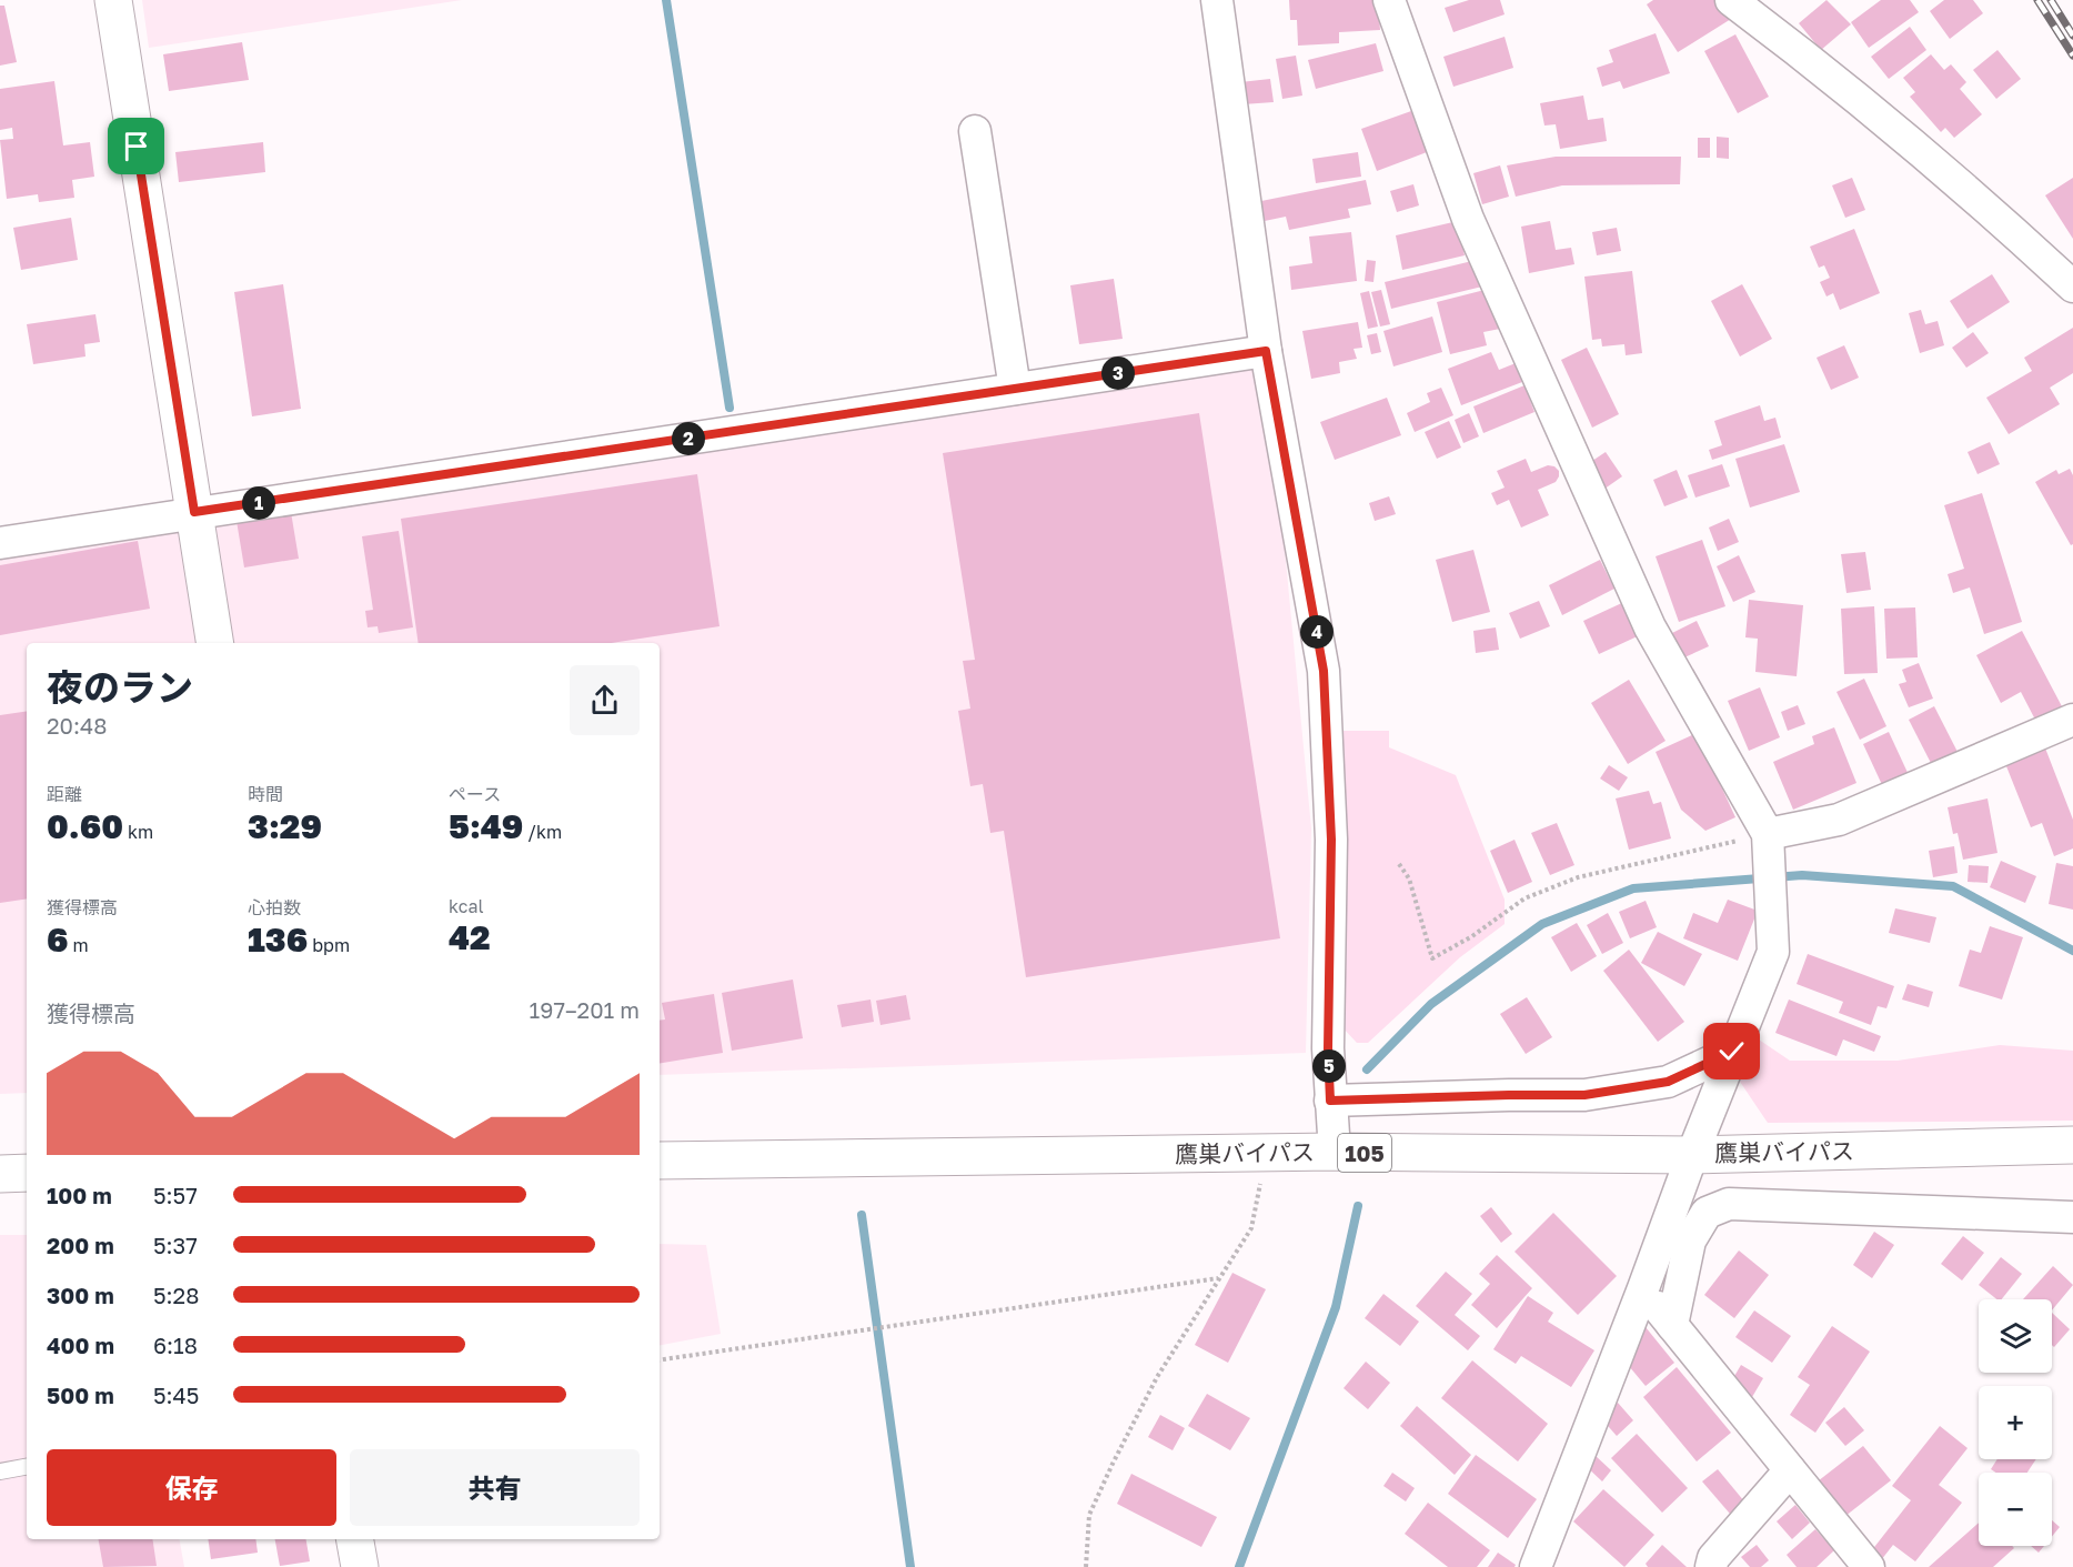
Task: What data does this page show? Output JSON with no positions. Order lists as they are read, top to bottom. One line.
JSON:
{"streets":{"main road":["鷹巣バイパス","105"]},"page":{"pins":["3","2","1","4","5"],"heading":["夜のラン","20:48"],"stats":[["距離","0.60 km"],["時間","3:29"],["ペース","5:49 /km"],["獲得標高","6 m"],["心拍数","136 bpm"],["kcal","42"]],"chart":["獲得標高","197–201 m"],"list":[{"name":"100 m","note":"5:57"},{"name":"200 m","note":"5:37"},{"name":"300 m","note":"5:28"},{"name":"400 m","note":"6:18"},{"name":"500 m","note":"5:45"}],"map_buttons":["+","−"],"buttons":["保存","共有"]}}
